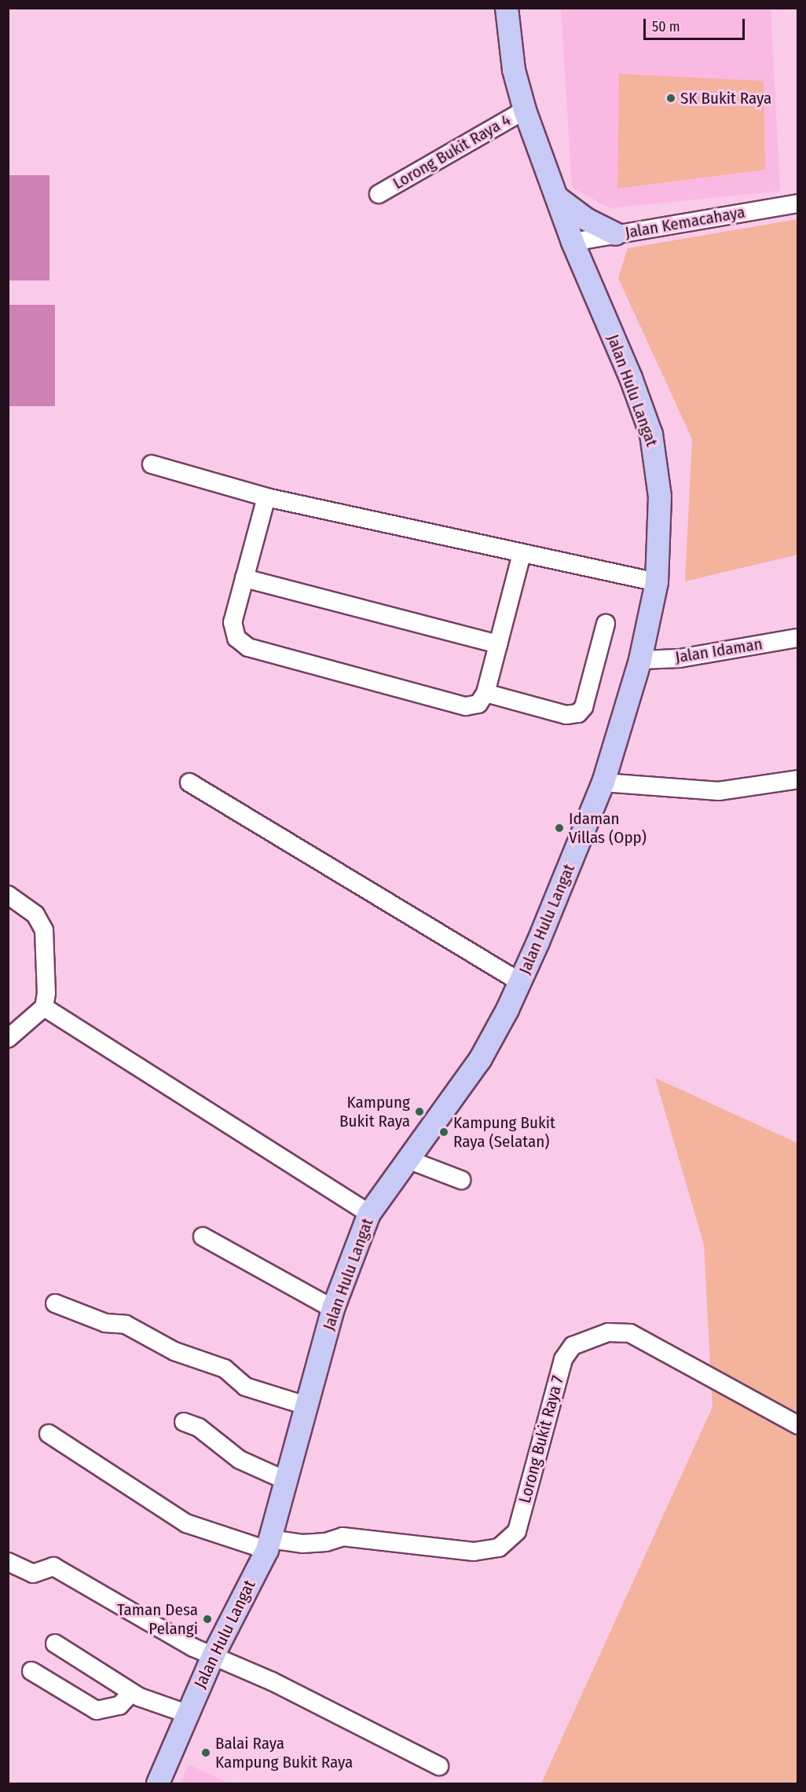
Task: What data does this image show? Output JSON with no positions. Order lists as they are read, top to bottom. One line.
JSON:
{"streets":{"main road":["Jalan Hulu Langat"],"street":["Lorong Bukit Raya 4","Jalan Kemacahaya","Jalan Idaman","Lorong Bukit Raya 7"]},"crossings":[["Lorong Bukit Raya 4","Jalan Hulu Langat"],["Jalan Kemacahaya","Jalan Hulu Langat"],["Jalan Hulu Langat","Jalan Idaman"],["Jalan Hulu Langat","Lorong Bukit Raya 7"]],"places":["SK Bukit Raya","Idaman Villas (Opp)","Kampung Bukit Raya","Kampung Bukit Raya (Selatan)","Taman Desa Pelangi","Balai Raya Kampung Bukit Raya"],"scale_bar":"50 m"}
